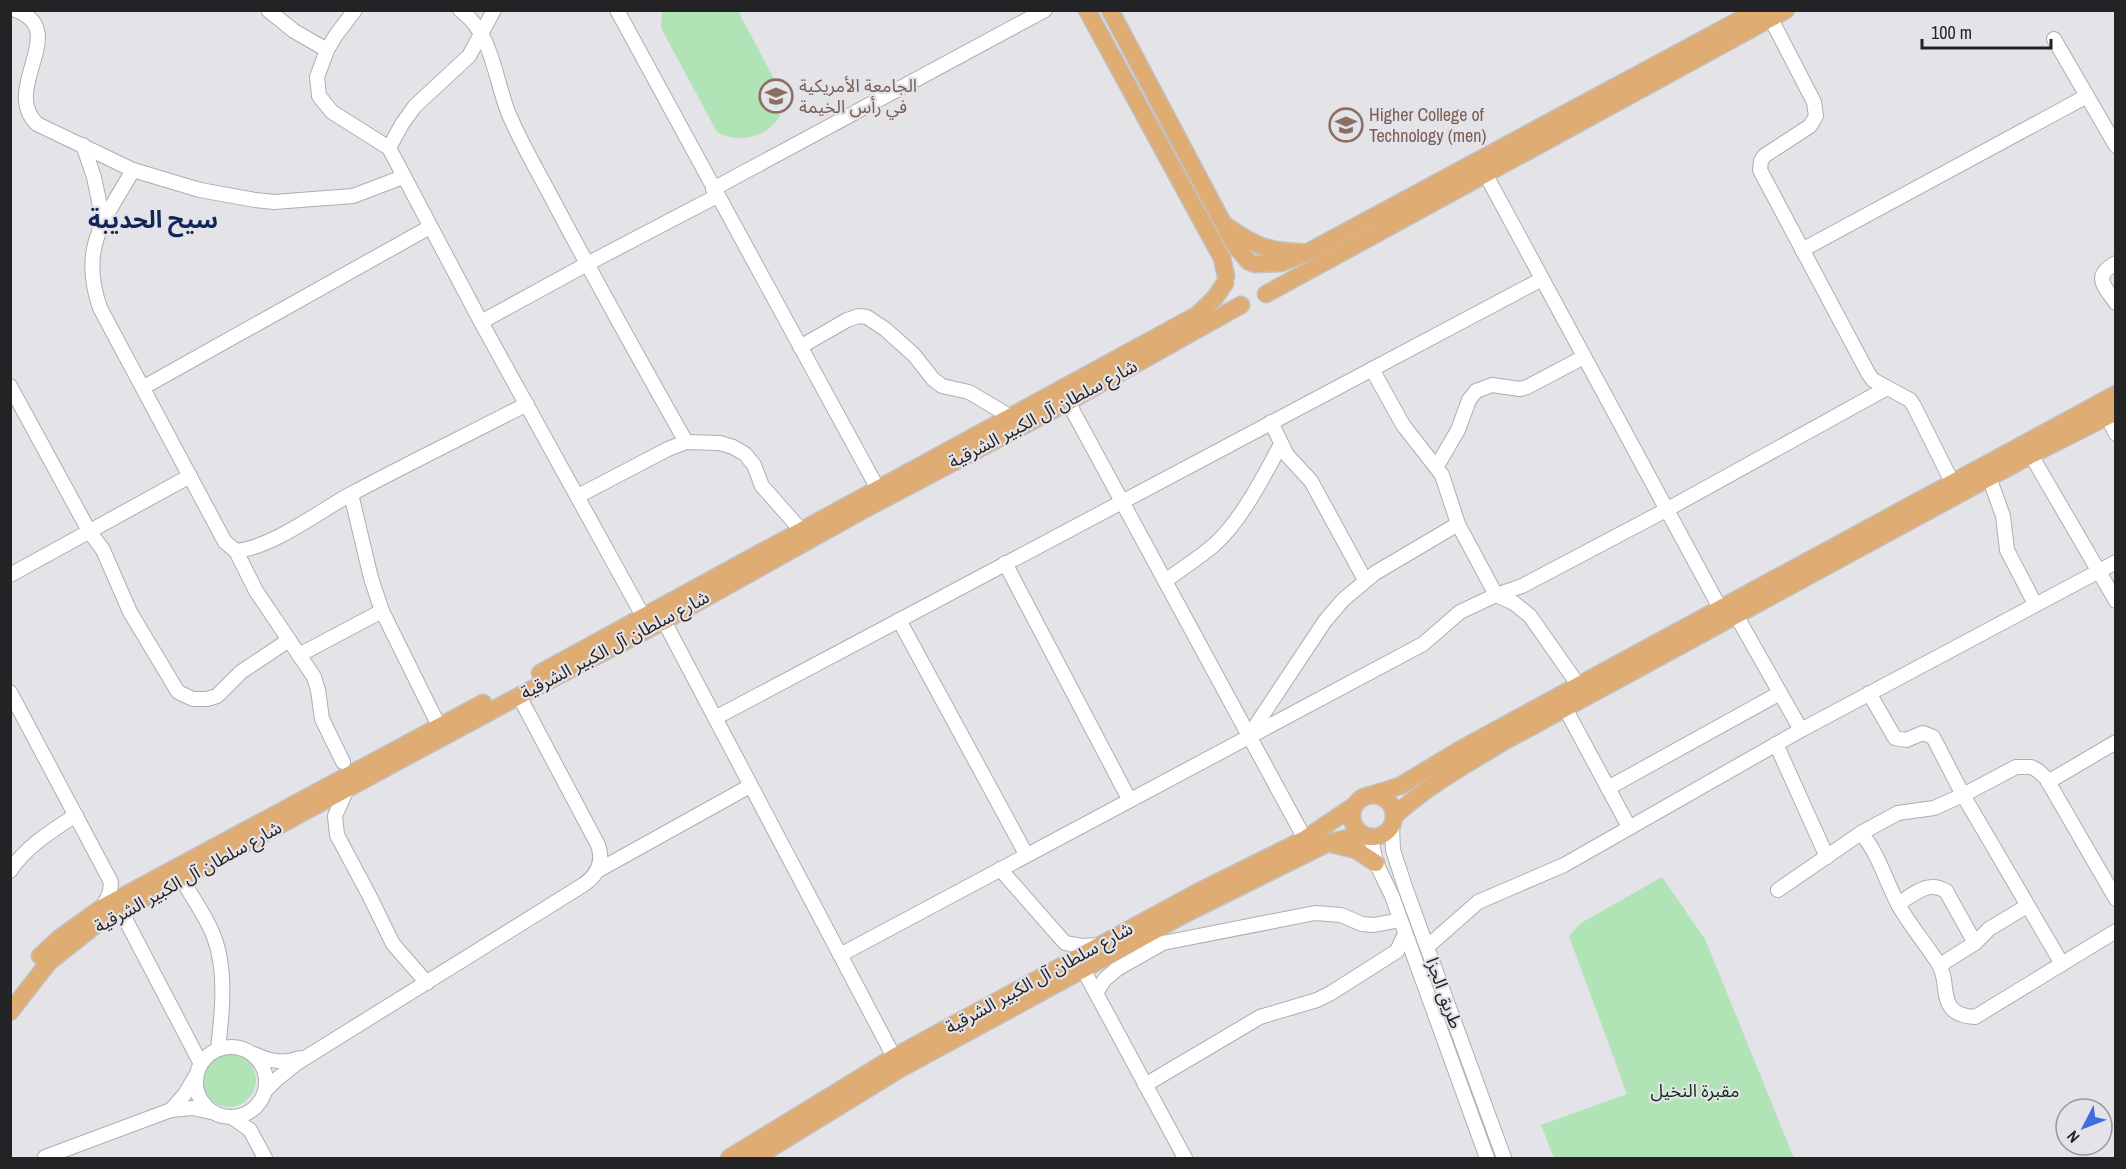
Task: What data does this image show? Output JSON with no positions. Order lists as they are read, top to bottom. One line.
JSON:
{"streets":{"main road":["شارع سلطان آل الكبير الشرقية"],"street":["طريق الجزا"]},"crossings":[["شارع سلطان آل الكبير الشرقية","طريق الجزا"]],"districts":["سيح الحديبة"],"parks":["مقبرة النخيل"],"places":{"school or university":["الجامعة الأمريكية في رأس الخيمة","Higher College of Technology (men)"]},"scale_bar":"100 m","north":"bottom left"}
